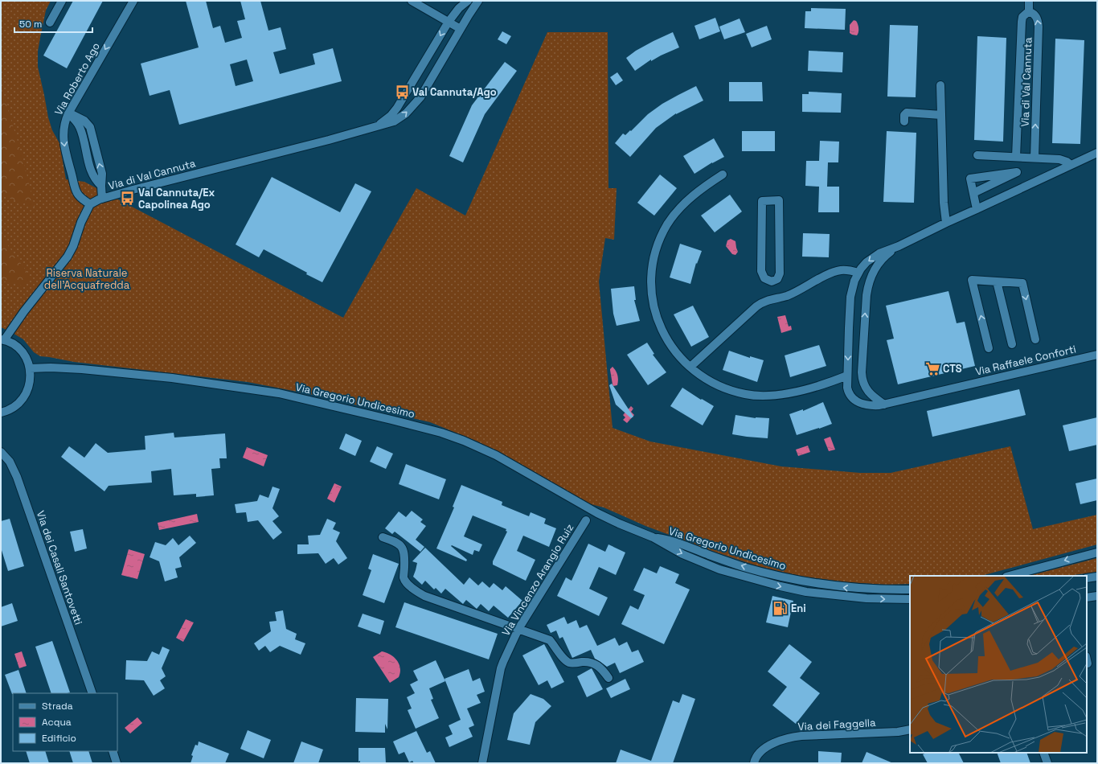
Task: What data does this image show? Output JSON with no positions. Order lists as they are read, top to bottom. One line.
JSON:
{"streets":{"street":["Via Roberto Ago","Via di Val Cannuta","Via Raffaele Conforti","Via Gregorio Undicesimo","Via dei Casali Santovetti","Via Vincenzo Arangio Ruiz","Via dei Faggella"]},"crossings":[["Via Roberto Ago","Via di Val Cannuta"]],"one_way":["Via Roberto Ago"],"parks":["Riserva Naturale dell'Acquafredda"],"places":{"bus stop":["Val Cannuta/Ago","Val Cannuta/Ex Capolinea Ago"],"supermarket":["CTS"],"fuel station":["Eni"]},"legend":["Strada","Acqua","Edificio"],"scale_bar":"50 m"}
